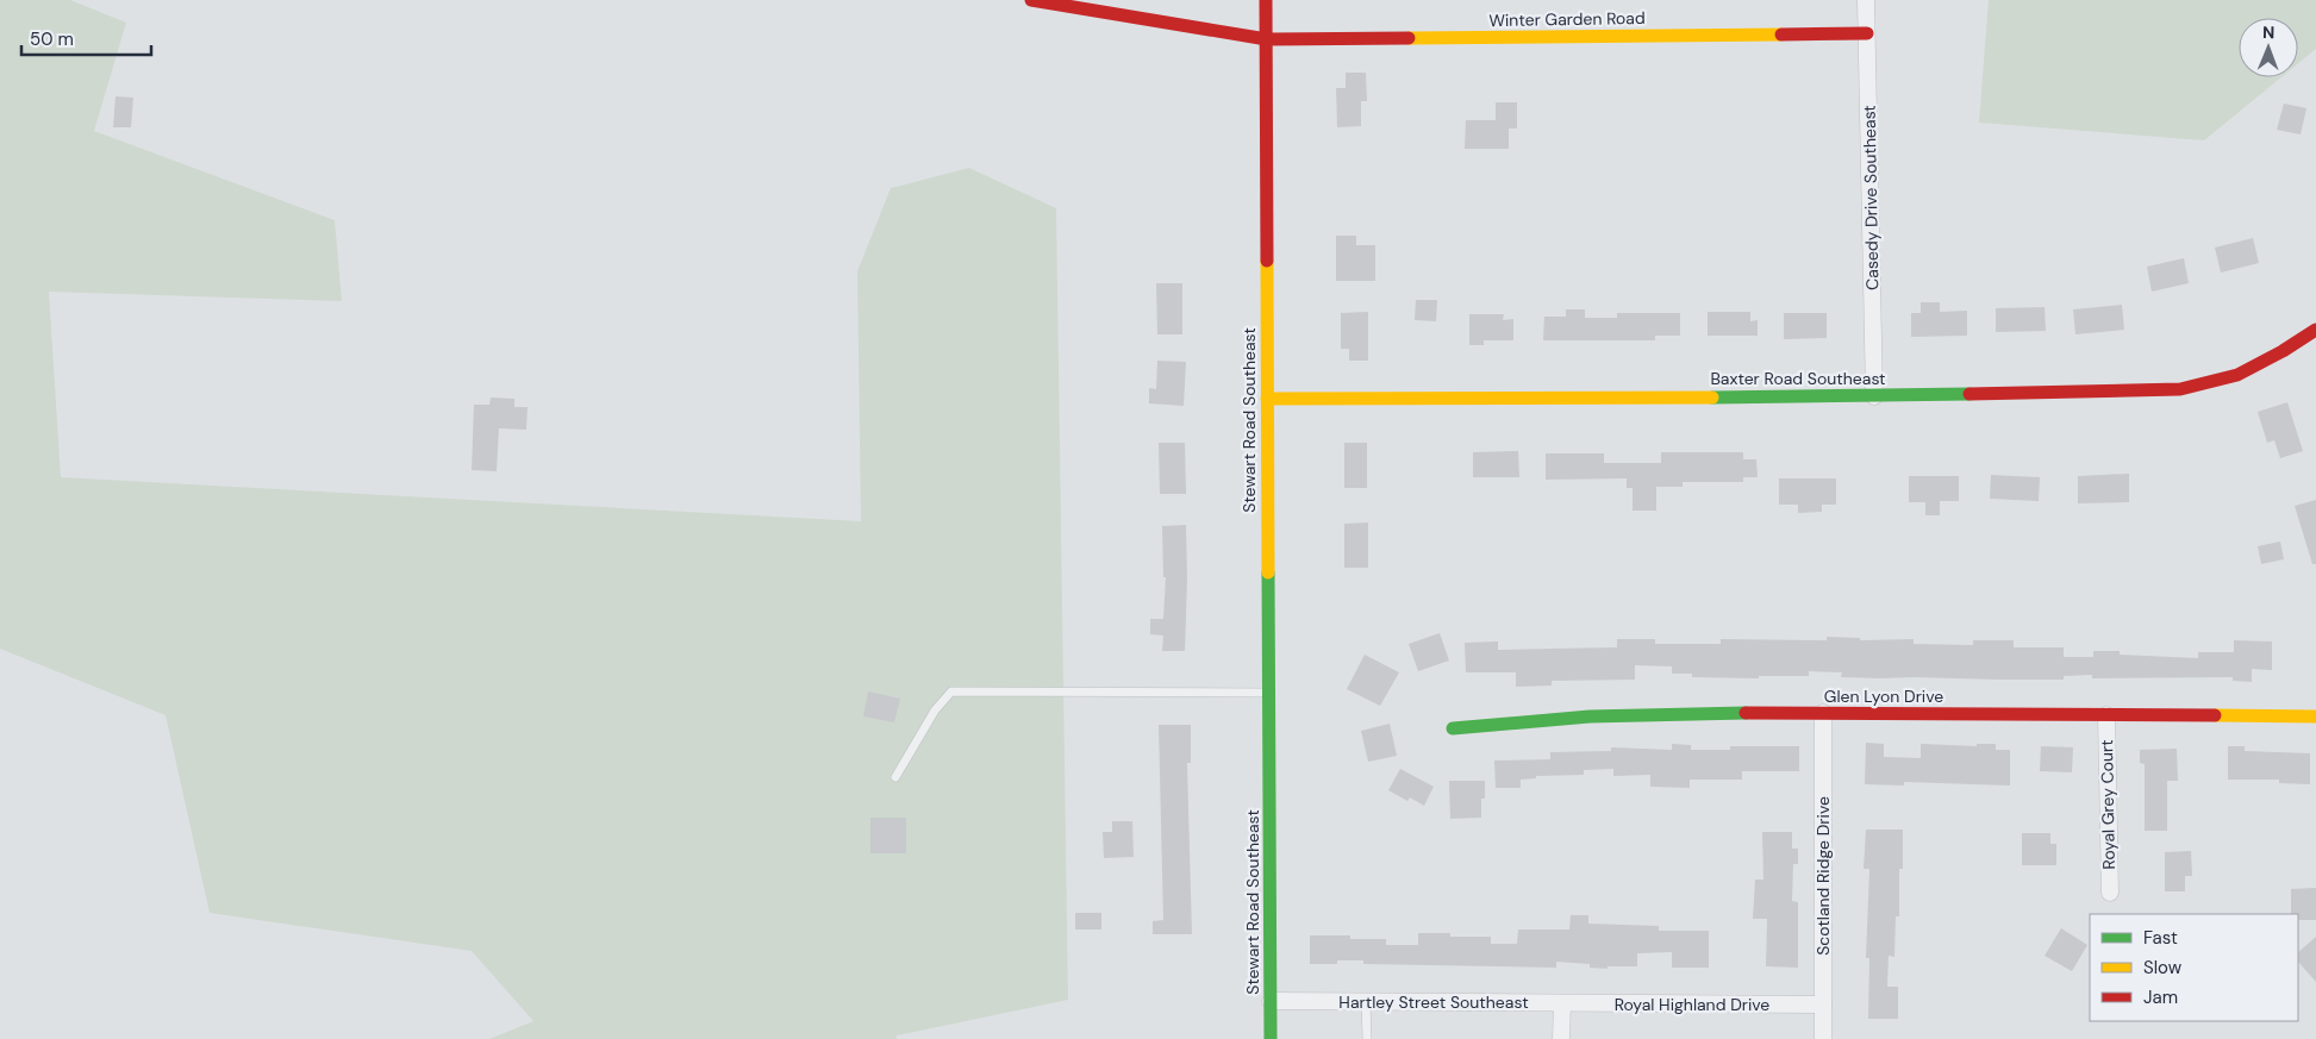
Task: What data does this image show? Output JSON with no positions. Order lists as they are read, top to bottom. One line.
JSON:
{"streets":{"street":["Winter Garden Road","Casedy Drive Southeast","Baxter Road Southeast","Stewart Road Southeast","Glen Lyon Drive","Royal Grey Court","Scotland Ridge Drive","Hartley Street Southeast","Royal Highland Drive"]},"crossings":[["Winter Garden Road","Casedy Drive Southeast"],["Winter Garden Road","Stewart Road Southeast"],["Casedy Drive Southeast","Baxter Road Southeast"],["Baxter Road Southeast","Stewart Road Southeast"],["Stewart Road Southeast","Hartley Street Southeast"],["Glen Lyon Drive","Royal Grey Court"],["Glen Lyon Drive","Scotland Ridge Drive"],["Scotland Ridge Drive","Royal Highland Drive"],["Hartley Street Southeast","Royal Highland Drive"]],"legend":["Fast","Slow","Jam"],"scale_bar":"50 m","north":"top"}
